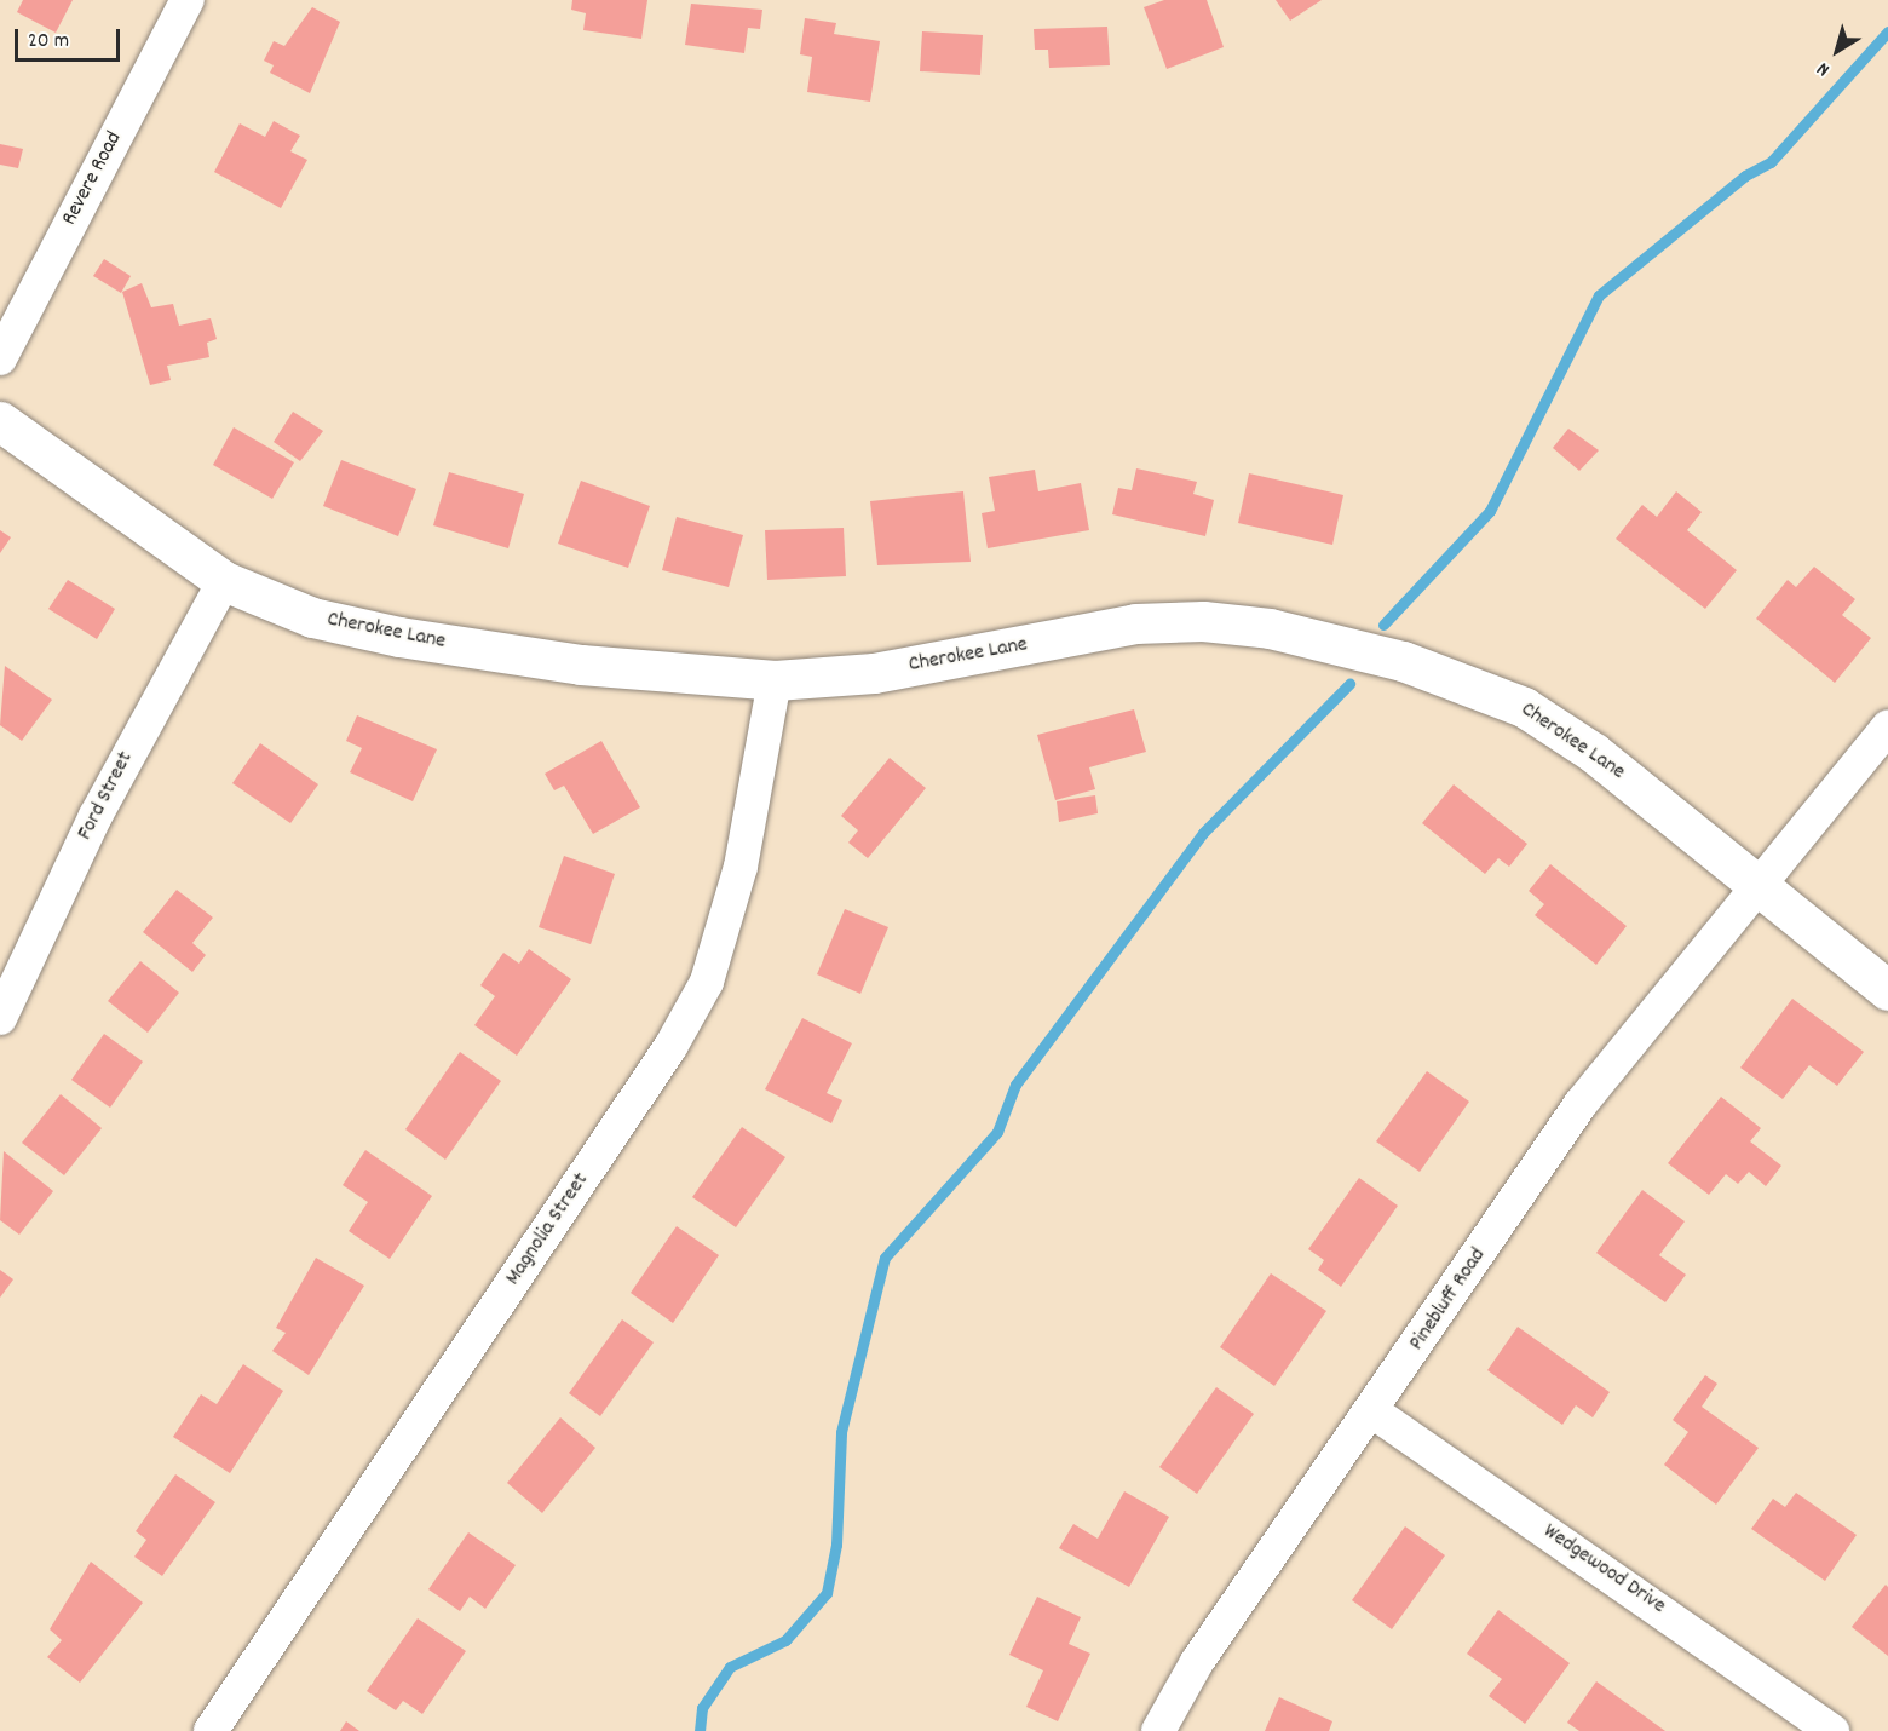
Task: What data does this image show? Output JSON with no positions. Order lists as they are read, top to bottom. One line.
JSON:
{"streets":{"street":["Revere Road","Cherokee Lane","Ford Street","Magnolia Street","Pinebluff Road","Wedgewood Drive"]},"crossings":[["Cherokee Lane","Ford Street"],["Cherokee Lane","Magnolia Street"],["Cherokee Lane","Pinebluff Road"],["Pinebluff Road","Wedgewood Drive"]],"scale_bar":"20 m","north":"bottom left"}
